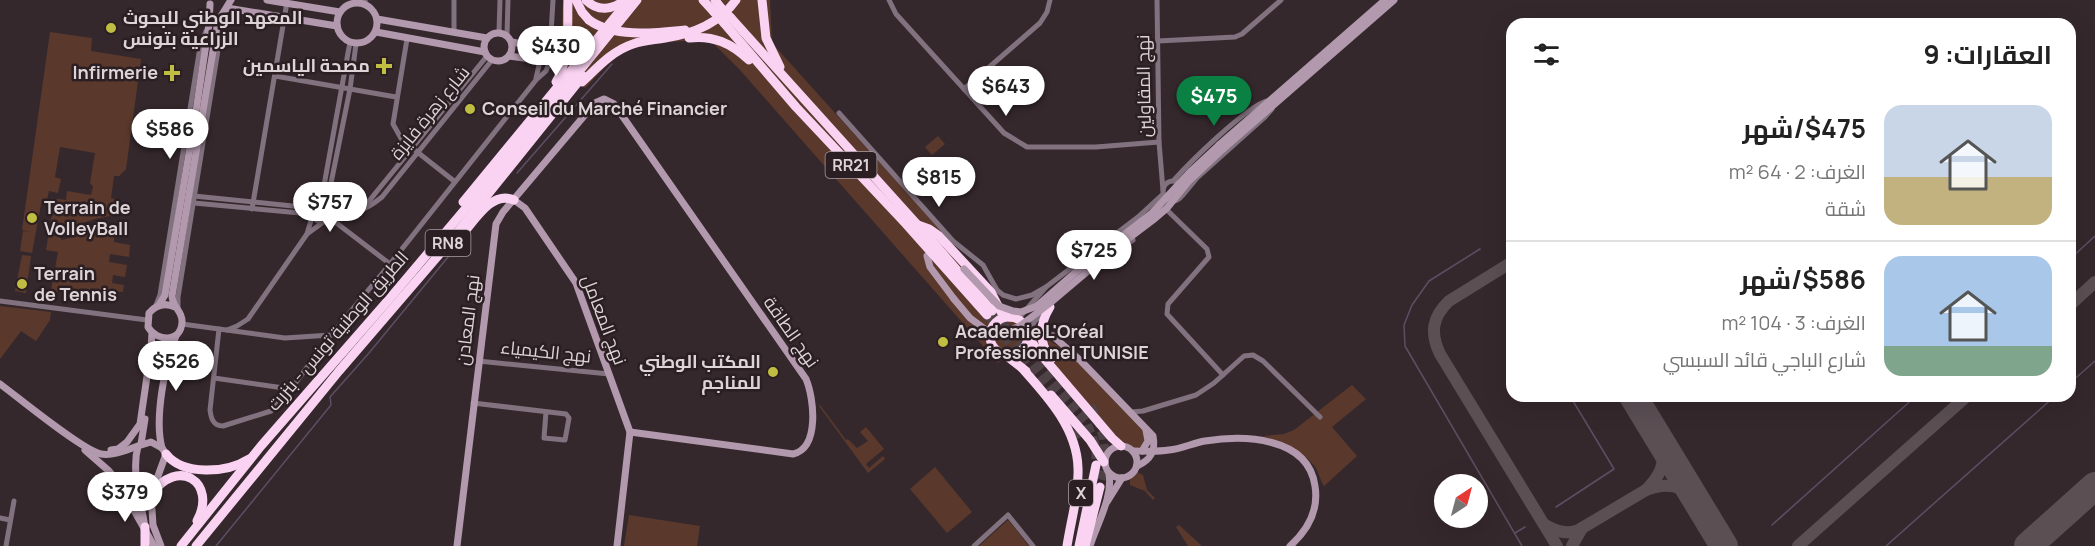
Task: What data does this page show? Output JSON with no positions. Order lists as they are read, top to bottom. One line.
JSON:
{"streets":{"highway":["RR21","RN8","الطريق الوطنية تونس - بنزرت","X"],"street":["نهج المقاولين","شارع زهرة فايزة","نهج المعادن","نهج المعامل","نهج الطاقة","نهج الكيمياء"]},"crossings":[["RN8","الطريق الوطنية تونس - بنزرت"],["نهج المعادن","نهج المعامل"],["نهج المعادن","نهج الطاقة"],["نهج المعادن","نهج الكيمياء"],["نهج المعامل","نهج الطاقة"],["نهج المعامل","نهج الكيمياء"]],"places":{"other":["المعهد الوطني للبحوث الزراعية بتونس","Conseil du Marché Financier","Terrain de VolleyBall","Terrain de Tennis","Academie L'Oréal Professionnel TUNISIE","المكتب الوطني للمناجم"],"health":["مصحة الياسمين","Infirmerie"]},"north":"top right","page":{"heading":"العقارات: 9","price":["$430","$643","$475","$586","$815","$757","$725","$526","$379"],"list":[{"name":"$475/شهر","note":"الغرف: 2 · 64 m² · شقة"},{"name":"$586/شهر","note":"الغرف: 3 · 104 m² · شارع الباجي قائد السبسي"}]}}
